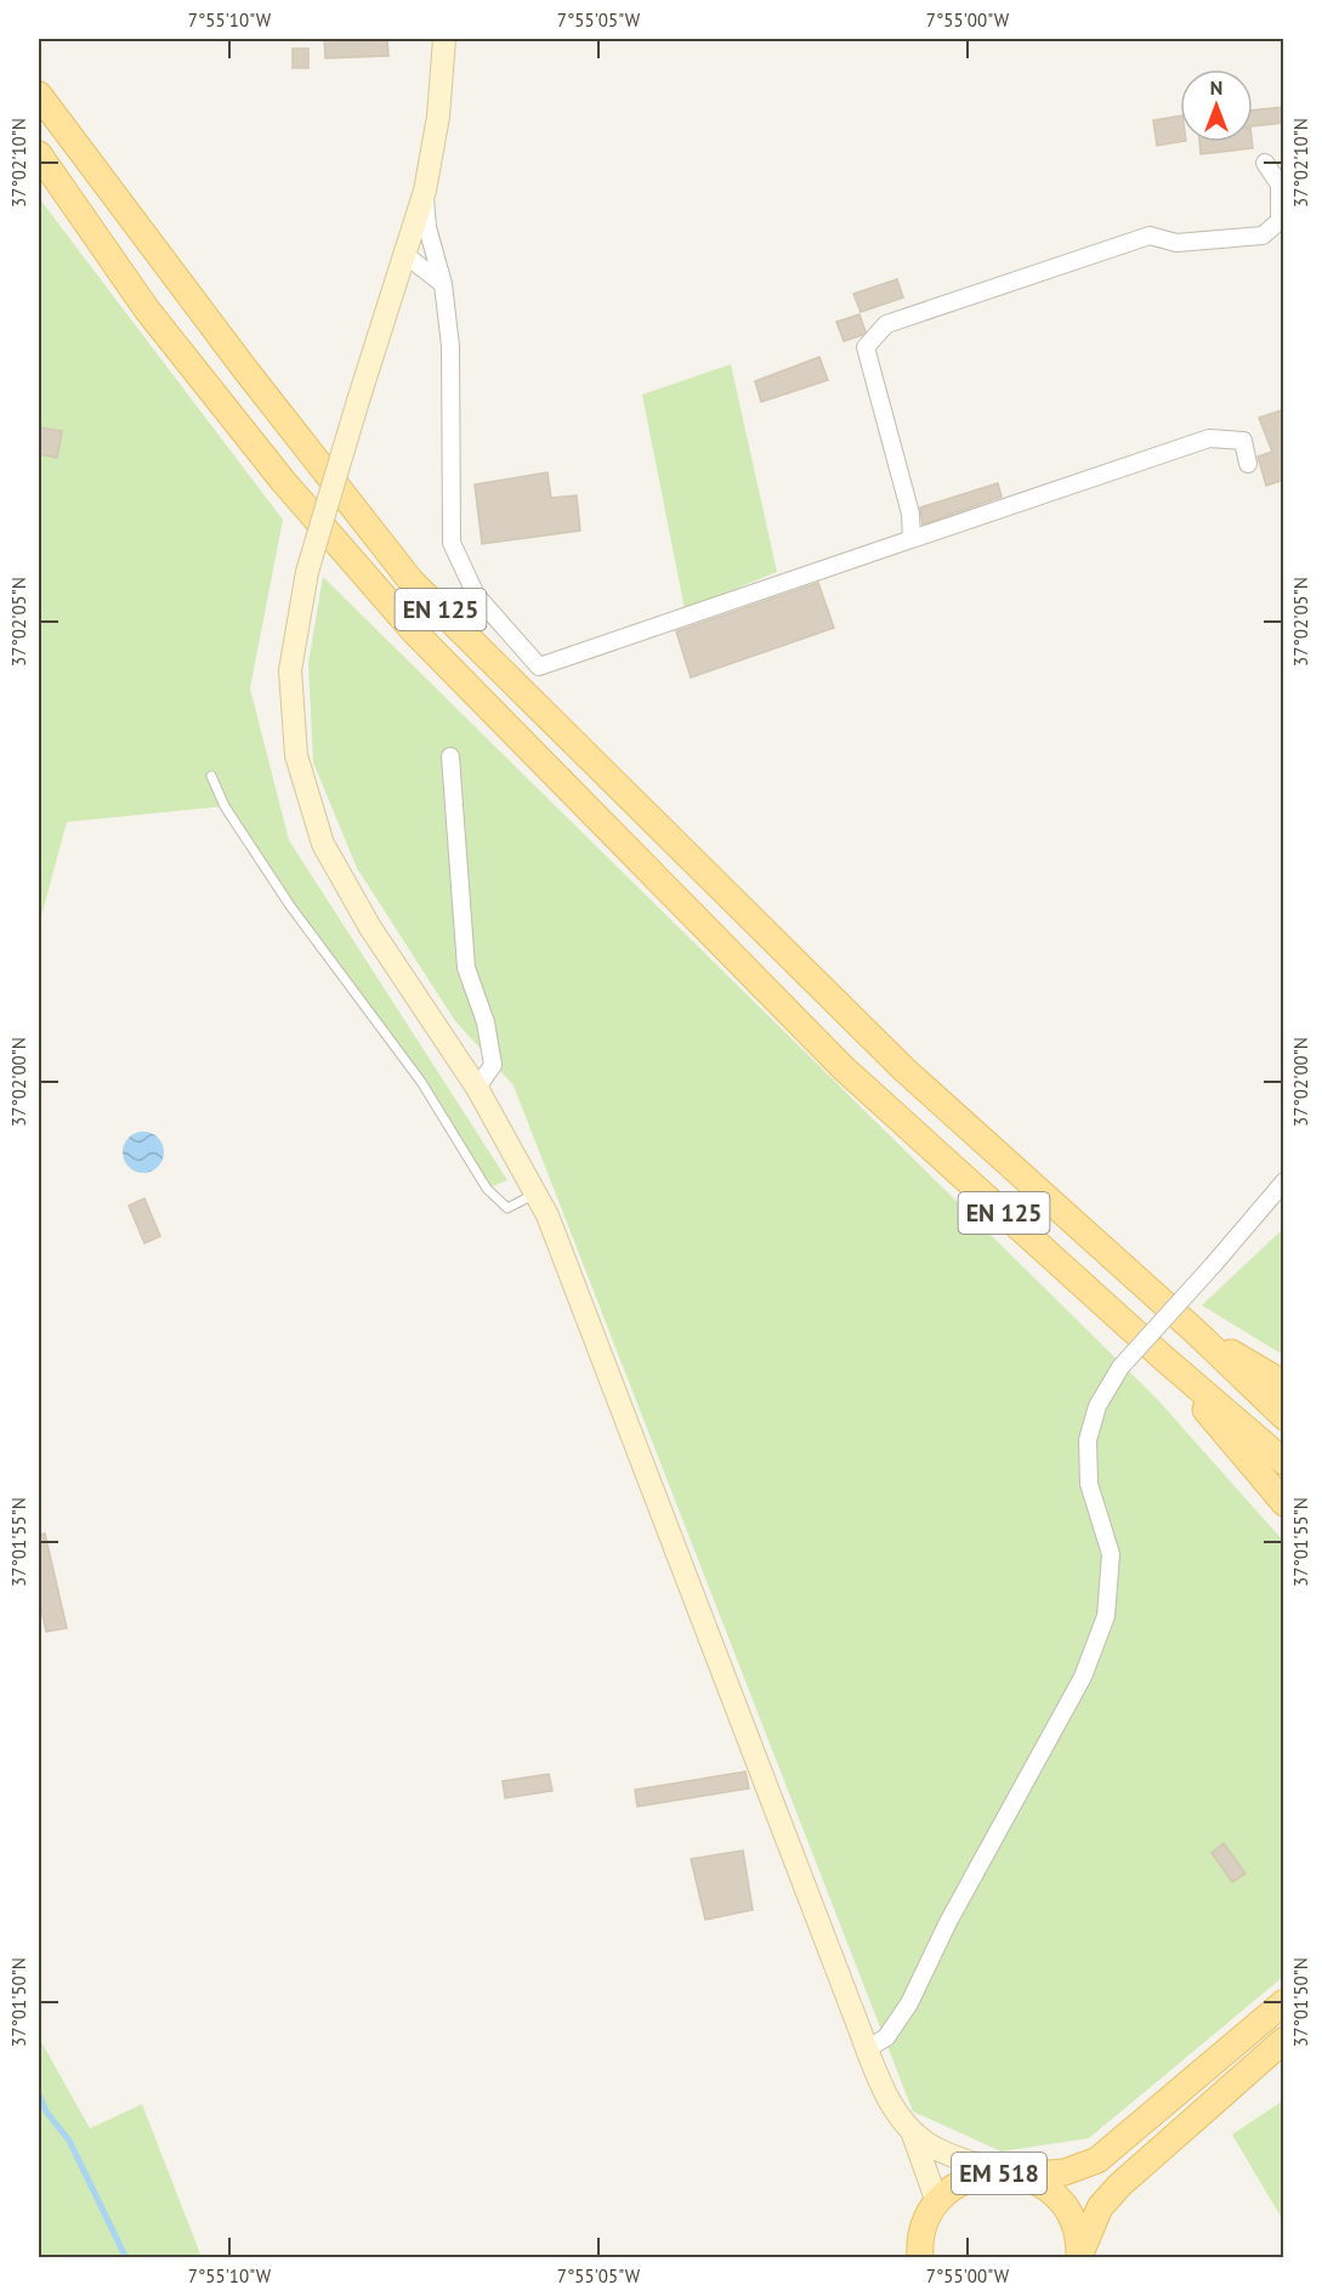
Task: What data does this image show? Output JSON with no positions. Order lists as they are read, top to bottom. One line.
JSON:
{"streets":{"main road":["EN 125","EM 518"]},"north":"top","coordinates":["7°55'10\"W","7°55'05\"W","7°55'00\"W","37°02'10\"N","37°02'05\"N","37°02'00\"N","37°01'55\"N","37°01'50\"N"]}
